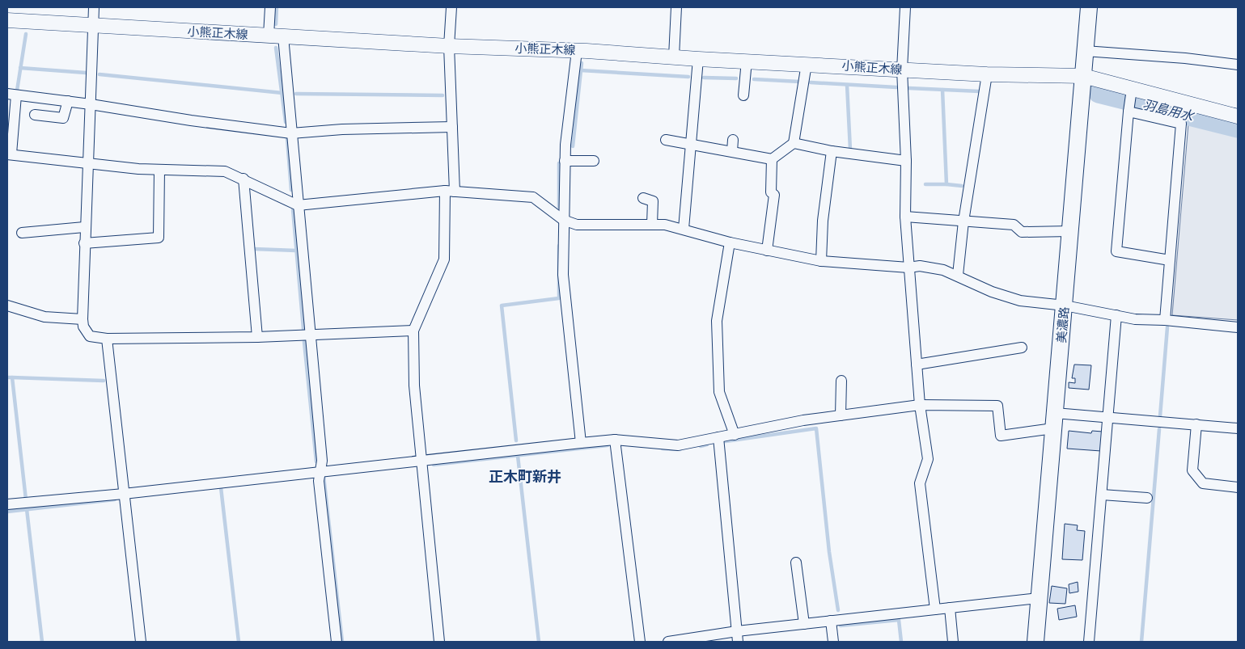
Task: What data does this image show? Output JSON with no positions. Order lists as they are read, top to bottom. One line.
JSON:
{"streets":{"main road":["小熊正木線","美濃路"]},"crossings":[["小熊正木線","美濃路"]],"districts":["正木町新井"],"water":["羽島用水"]}
